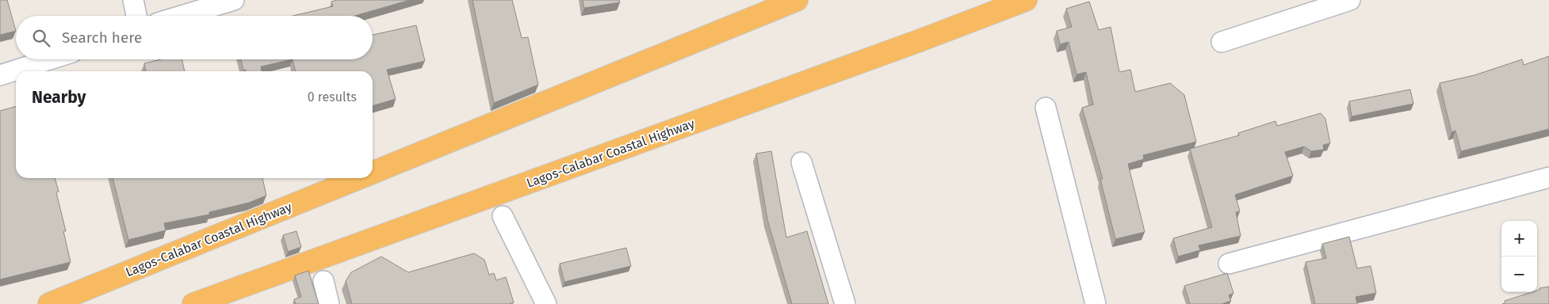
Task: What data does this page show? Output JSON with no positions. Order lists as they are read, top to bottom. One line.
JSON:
{"streets":{"highway":["Lagos-Calabar Coastal Highway"]},"page":{"search":"Search here","heading":["Nearby","0 results"],"map_buttons":["+","−"]}}
